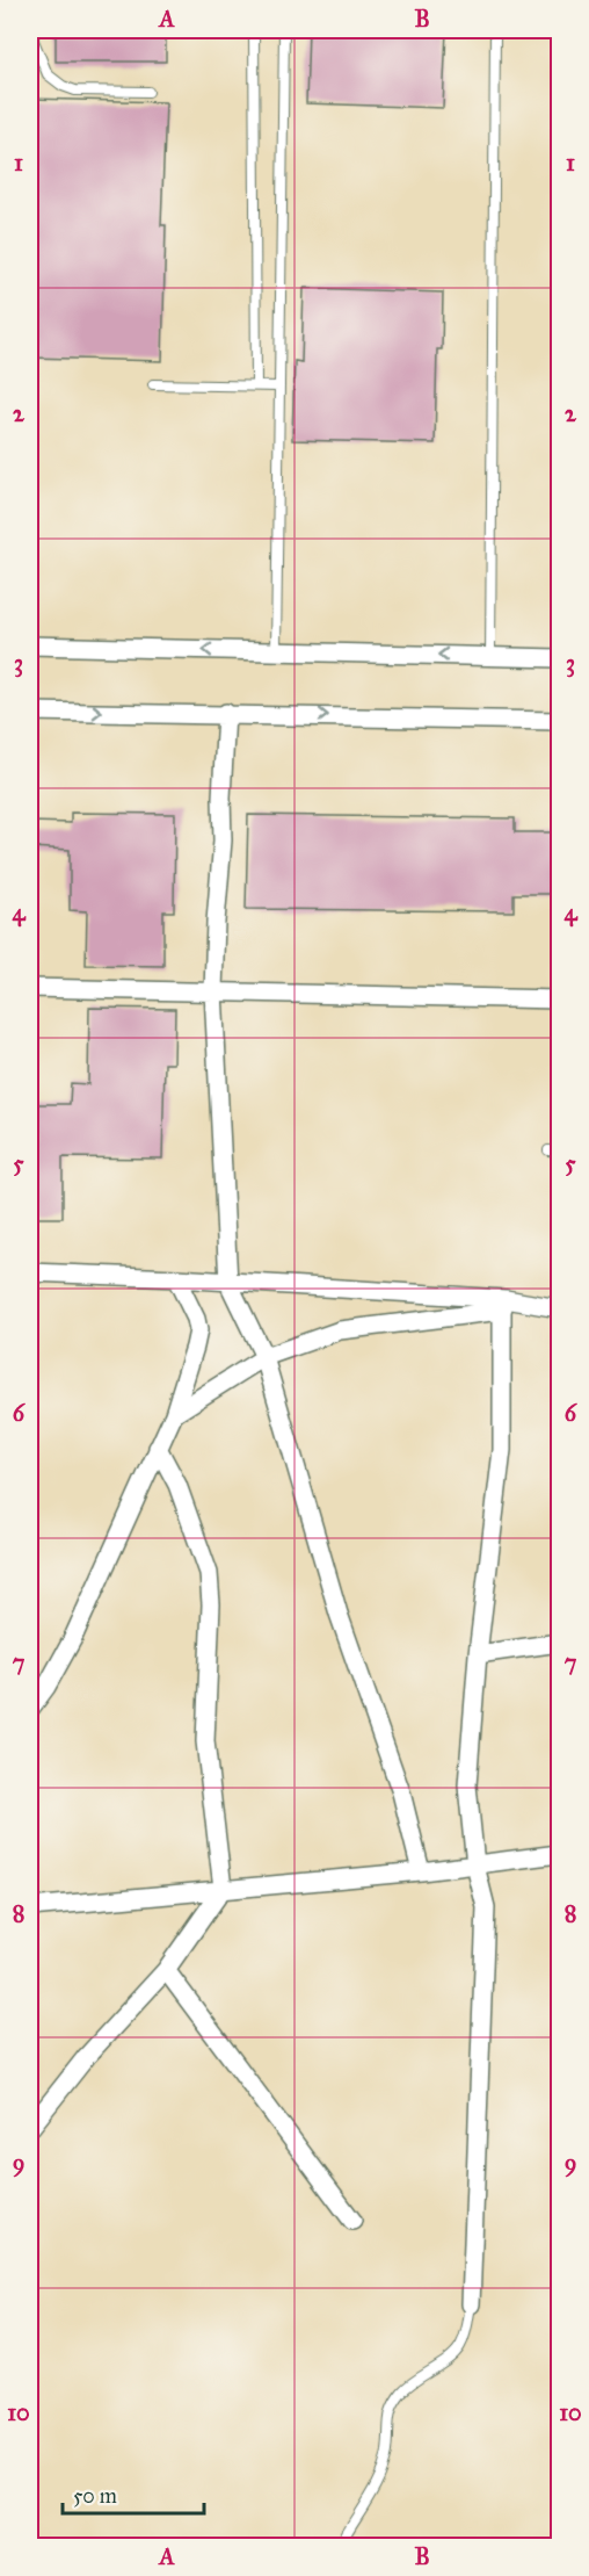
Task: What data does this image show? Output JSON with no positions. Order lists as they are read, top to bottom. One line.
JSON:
{"scale_bar":"50 m","grid":{"columns":["A","B"],"rows":["1","2","3","4","5","6","7","8","9","10"]}}
